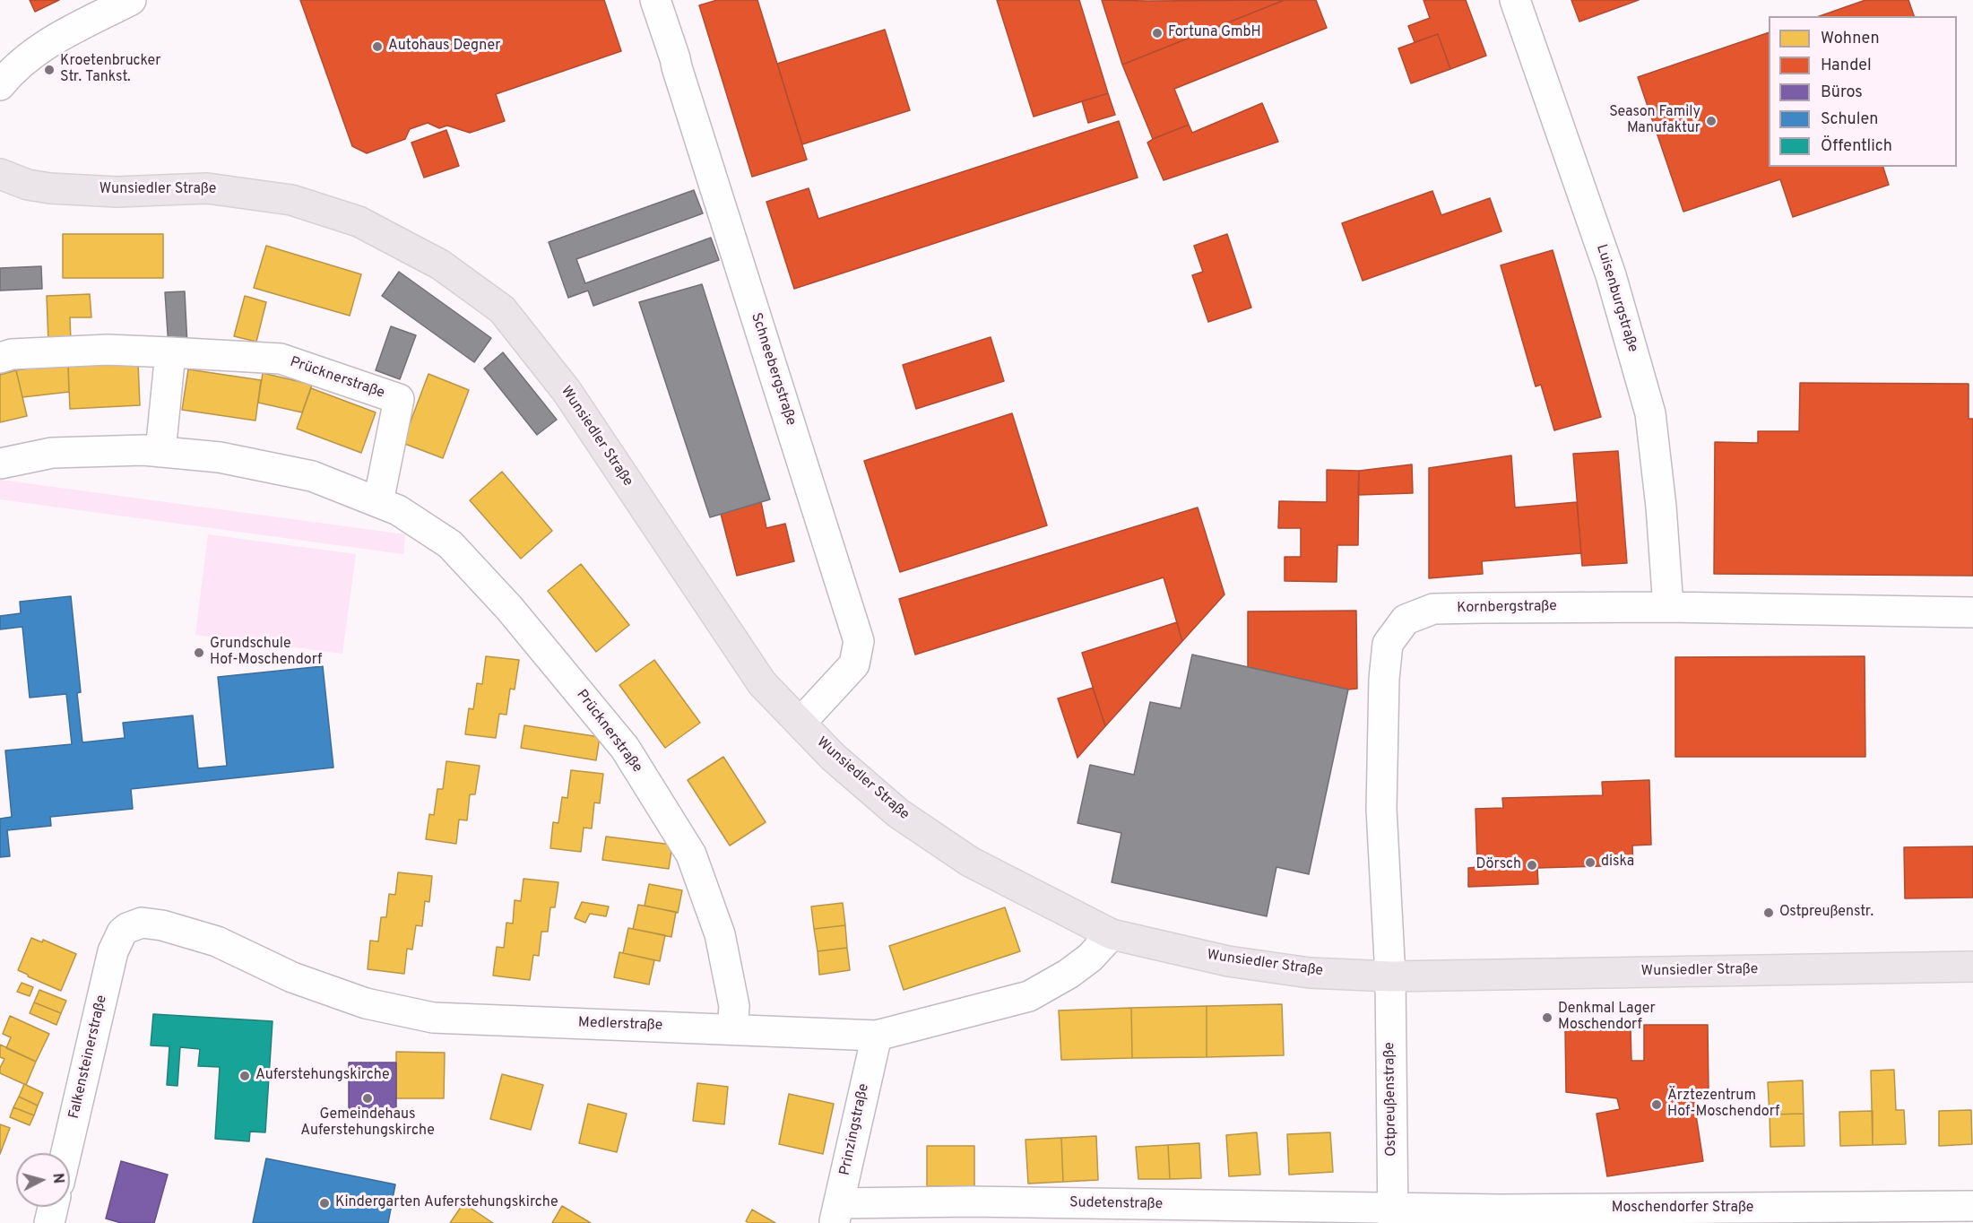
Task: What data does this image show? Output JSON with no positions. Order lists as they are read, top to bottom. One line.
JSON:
{"streets":{"main road":["Wunsiedler Straße"],"street":["Luisenburgstraße","Schneebergstraße","Prücknerstraße","Kornbergstraße","Medlerstraße","Falkensteinerstraße","Ostpreußenstraße","Prinzingstraße","Sudetenstraße","Moschendorfer Straße"]},"crossings":[["Wunsiedler Straße","Schneebergstraße"],["Wunsiedler Straße","Kornbergstraße"],["Wunsiedler Straße","Medlerstraße"],["Wunsiedler Straße","Ostpreußenstraße"],["Luisenburgstraße","Kornbergstraße"],["Prücknerstraße","Medlerstraße"],["Kornbergstraße","Ostpreußenstraße"],["Medlerstraße","Falkensteinerstraße"],["Medlerstraße","Prinzingstraße"],["Ostpreußenstraße","Sudetenstraße"],["Ostpreußenstraße","Moschendorfer Straße"],["Prinzingstraße","Sudetenstraße"],["Sudetenstraße","Moschendorfer Straße"]],"places":["Fortuna GmbH","Autohaus Degner","Kroetenbrucker Str. Tankst.","Season Family Manufaktur","Grundschule Hof-Moschendorf","diska","Dörsch","Ostpreußenstr.","Denkmal Lager Moschendorf","Auferstehungskirche","Gemeindehaus Auferstehungskirche","Ärztezentrum Hof-Moschendorf","Kindergarten Auferstehungskirche"],"legend":["Wohnen","Handel","Büros","Schulen","Öffentlich"],"north":"right"}
